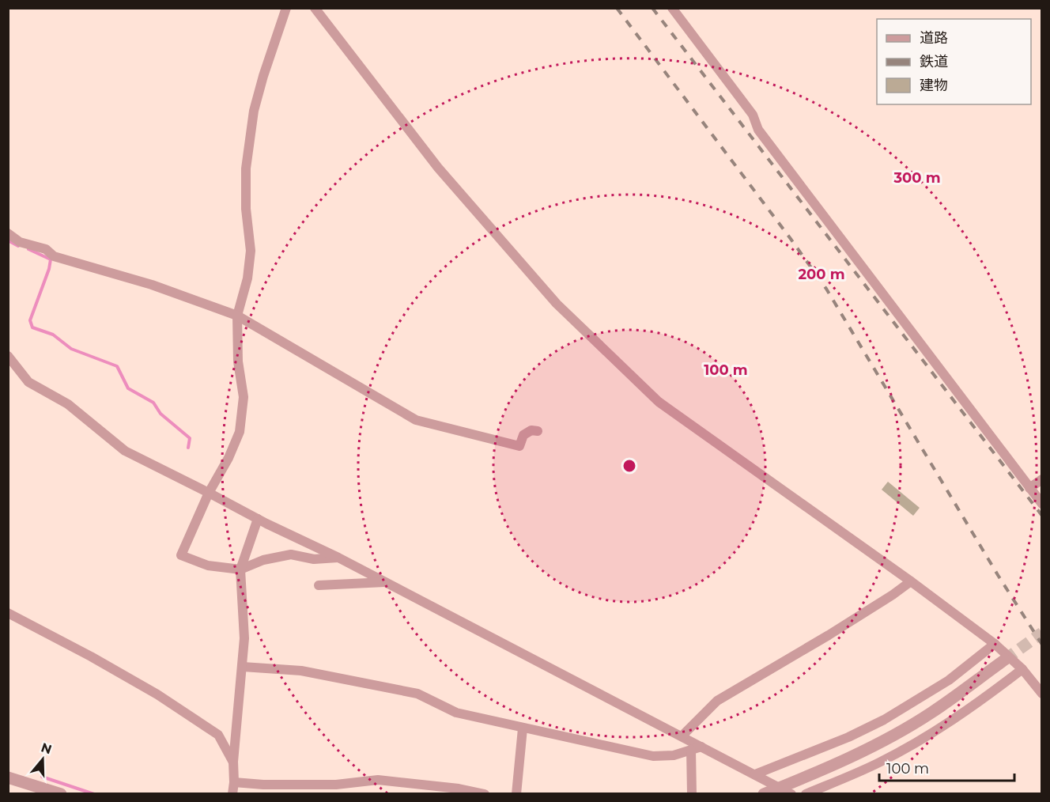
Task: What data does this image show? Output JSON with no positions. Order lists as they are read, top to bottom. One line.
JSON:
{"legend":["道路","鉄道","建物"],"scale_bar":"100 m","north":"top","rings":["300 m","200 m","100 m"]}
